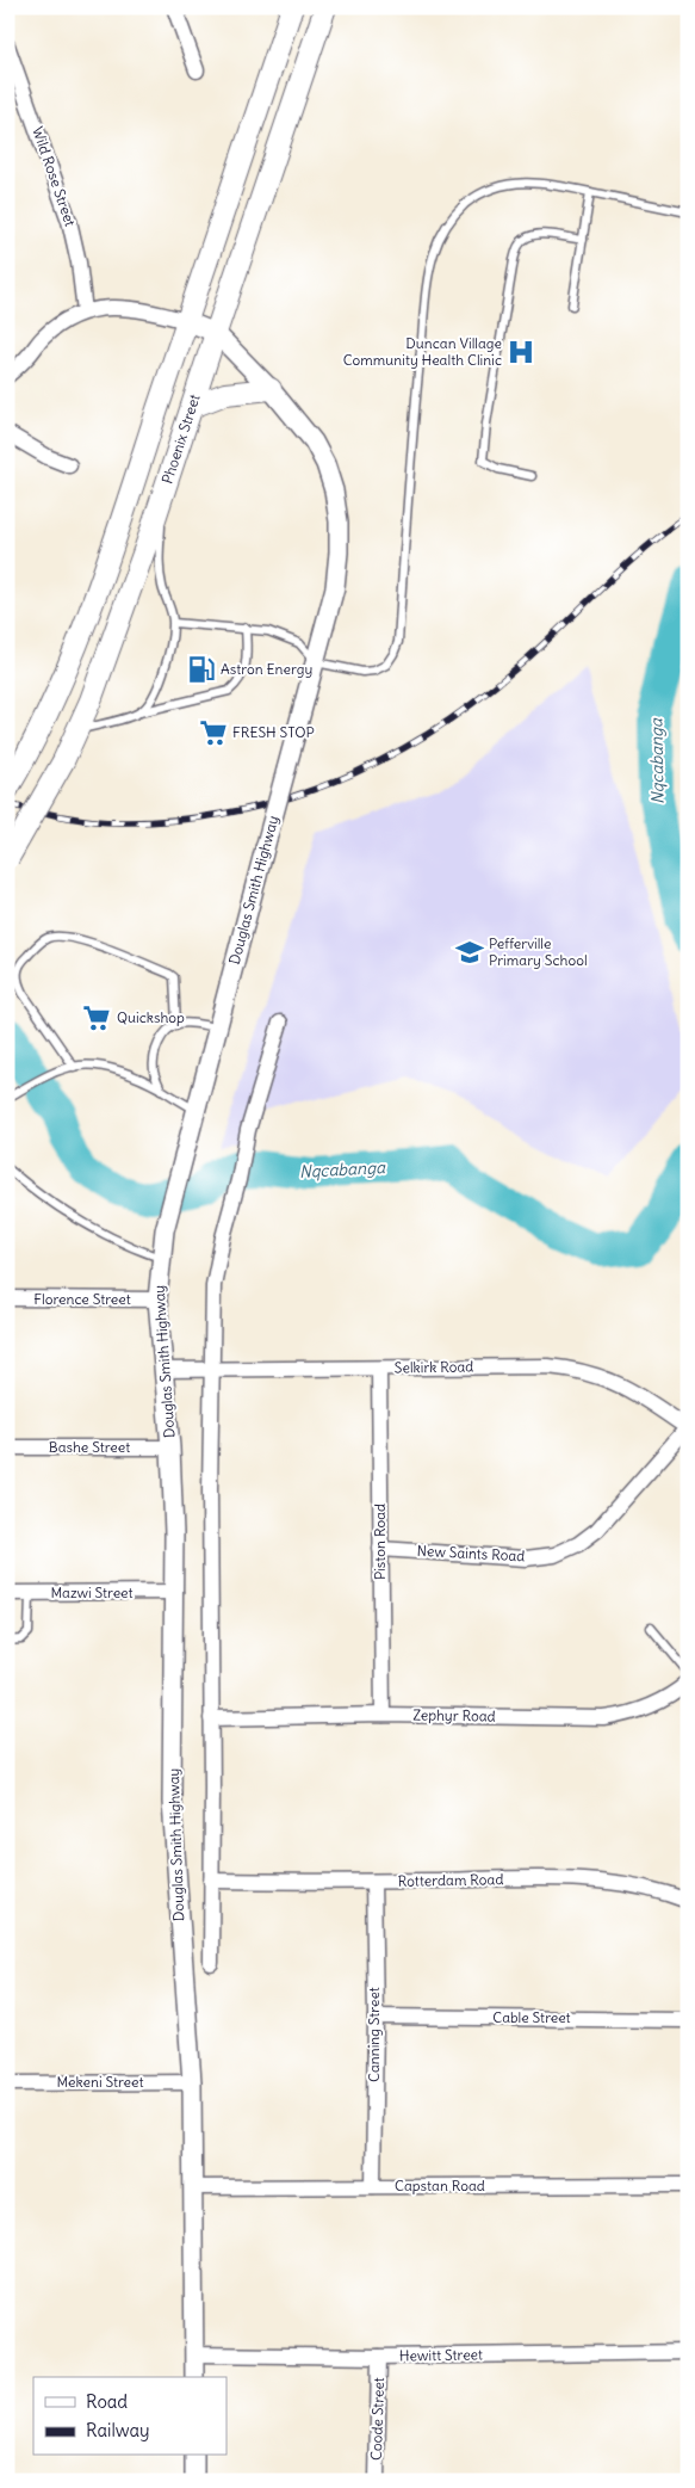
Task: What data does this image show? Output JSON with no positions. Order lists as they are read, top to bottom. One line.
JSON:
{"streets":{"main road":["Phoenix Street"],"street":["Wild Rose Street","Douglas Smith Highway","Florence Street","Selkirk Road","Bashe Street","Piston Road","New Saints Road","Mazwi Street","Zephyr Road","Rotterdam Road","Cable Street","Canning Street","Mekeni Street","Capstan Road","Hewitt Street","Coode Street"]},"crossings":[["Phoenix Street","Douglas Smith Highway"],["Douglas Smith Highway","Florence Street"],["Douglas Smith Highway","Selkirk Road"],["Douglas Smith Highway","Bashe Street"],["Douglas Smith Highway","Mazwi Street"],["Douglas Smith Highway","Mekeni Street"],["Douglas Smith Highway","Capstan Road"],["Douglas Smith Highway","Hewitt Street"],["Selkirk Road","Piston Road"],["Selkirk Road","New Saints Road"],["Piston Road","New Saints Road"],["Piston Road","Zephyr Road"],["Rotterdam Road","Canning Street"],["Cable Street","Canning Street"],["Canning Street","Capstan Road"],["Hewitt Street","Coode Street"]],"water":["Nqcabanga"],"places":{"hospital":["Duncan Village Community Health Clinic"],"fuel station":["Astron Energy"],"supermarket":["FRESH STOP","Quickshop"],"school or university":["Pefferville Primary School"]},"legend":["Road","Railway"]}
